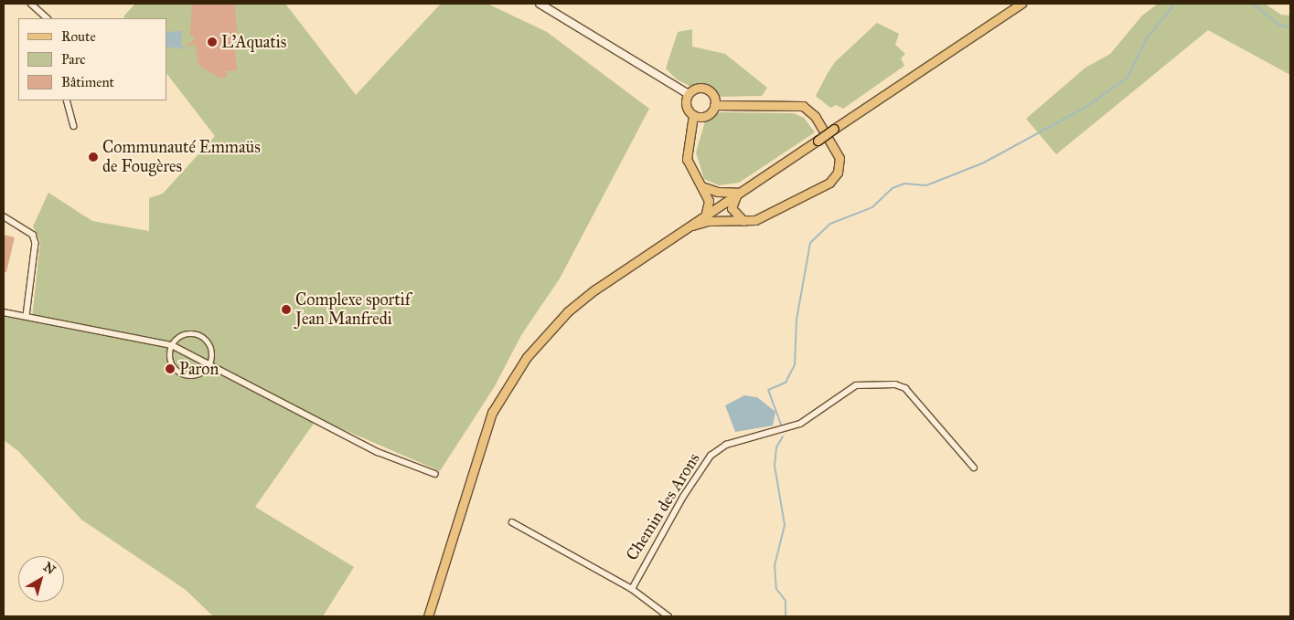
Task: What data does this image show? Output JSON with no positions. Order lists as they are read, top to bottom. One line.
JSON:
{"streets":{"street":["Chemin des Arons"]},"places":["L'Aquatis","Communauté Emmaüs de Fougères","Complexe sportif Jean Manfredi","Paron"],"legend":["Route","Parc","Bâtiment"],"north":"top right"}
